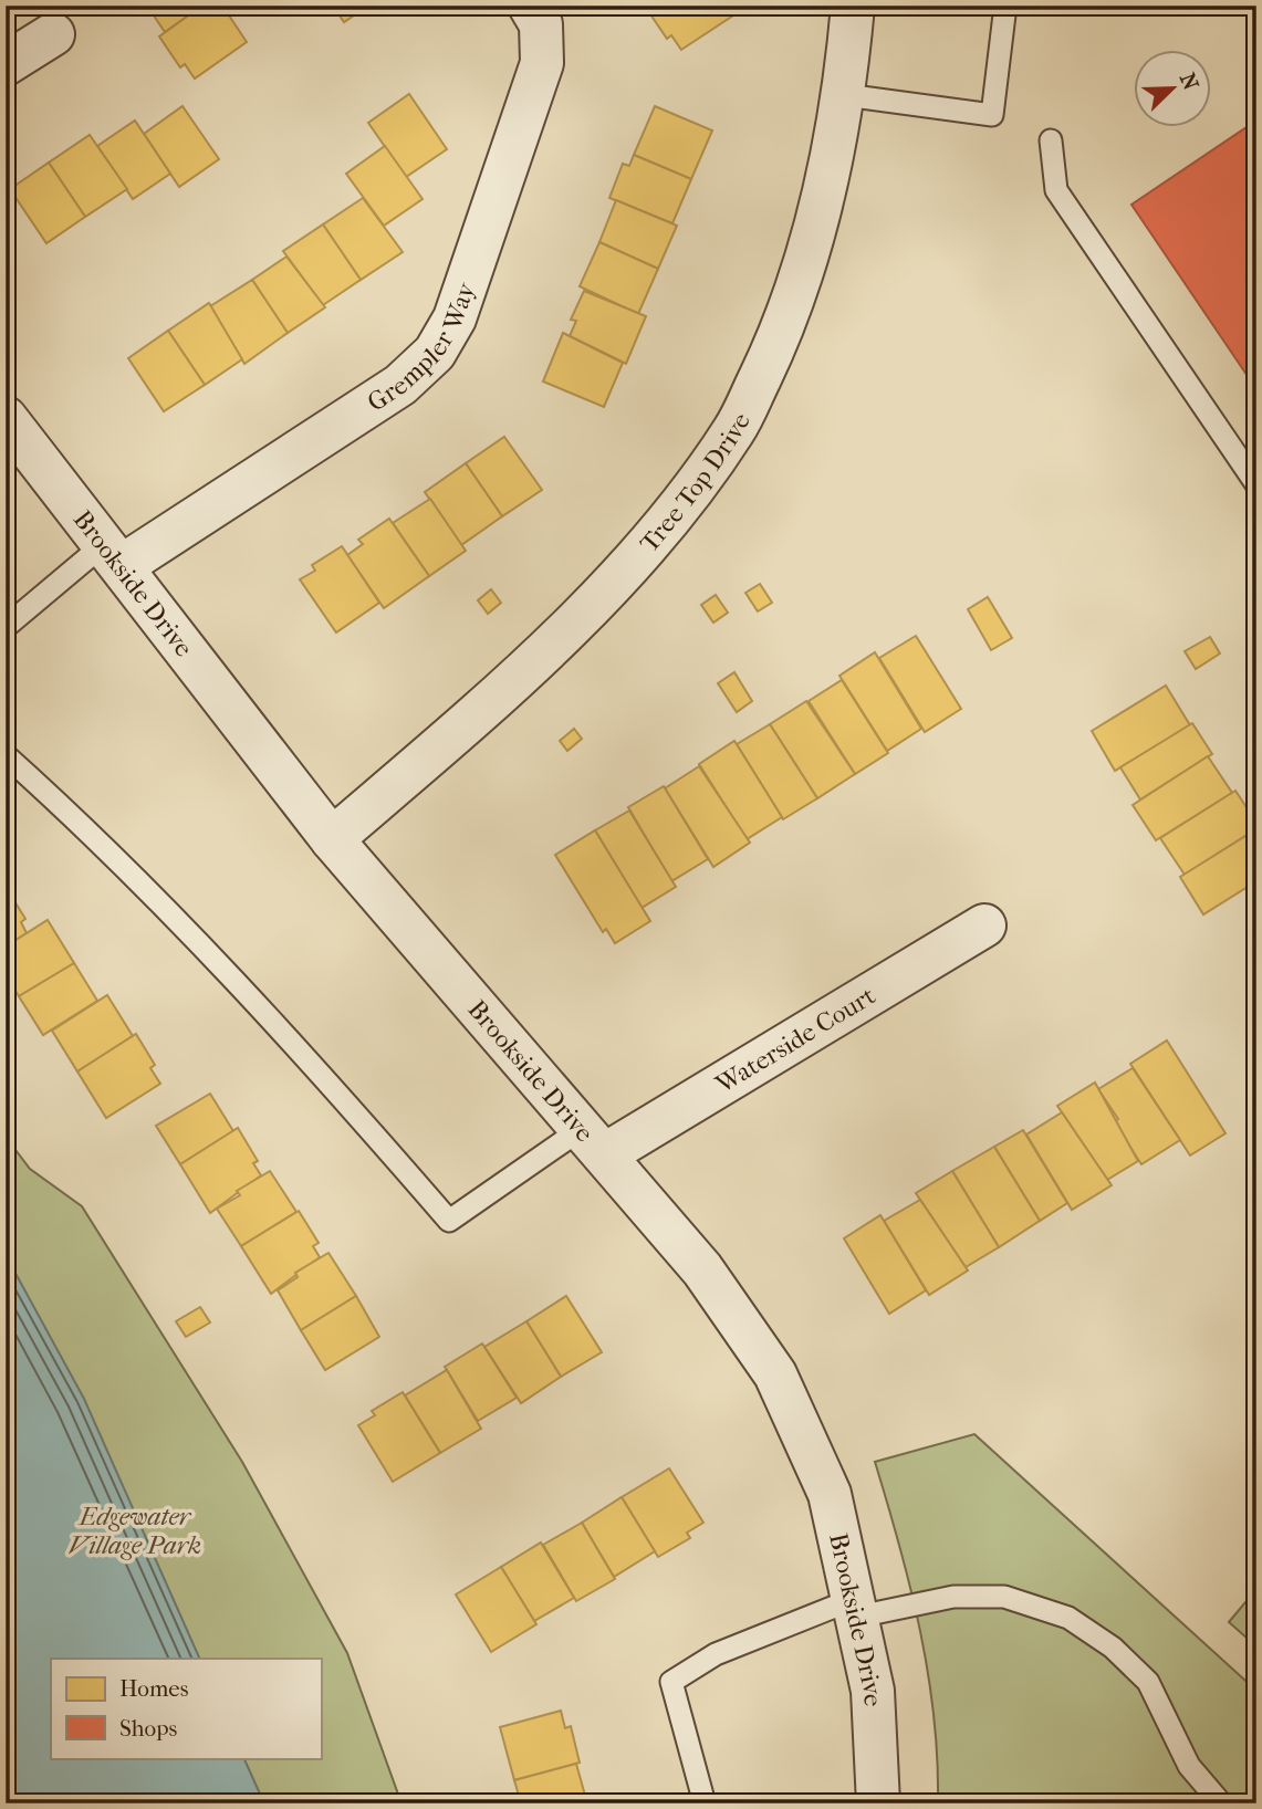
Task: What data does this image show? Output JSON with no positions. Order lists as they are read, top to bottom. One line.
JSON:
{"streets":{"street":["Grempler Way","Tree Top Drive","Brookside Drive","Waterside Court"]},"crossings":[["Grempler Way","Brookside Drive"],["Tree Top Drive","Brookside Drive"],["Brookside Drive","Waterside Court"]],"parks":["Edgewater Village Park"],"legend":["Homes","Shops"],"north":"top right"}
